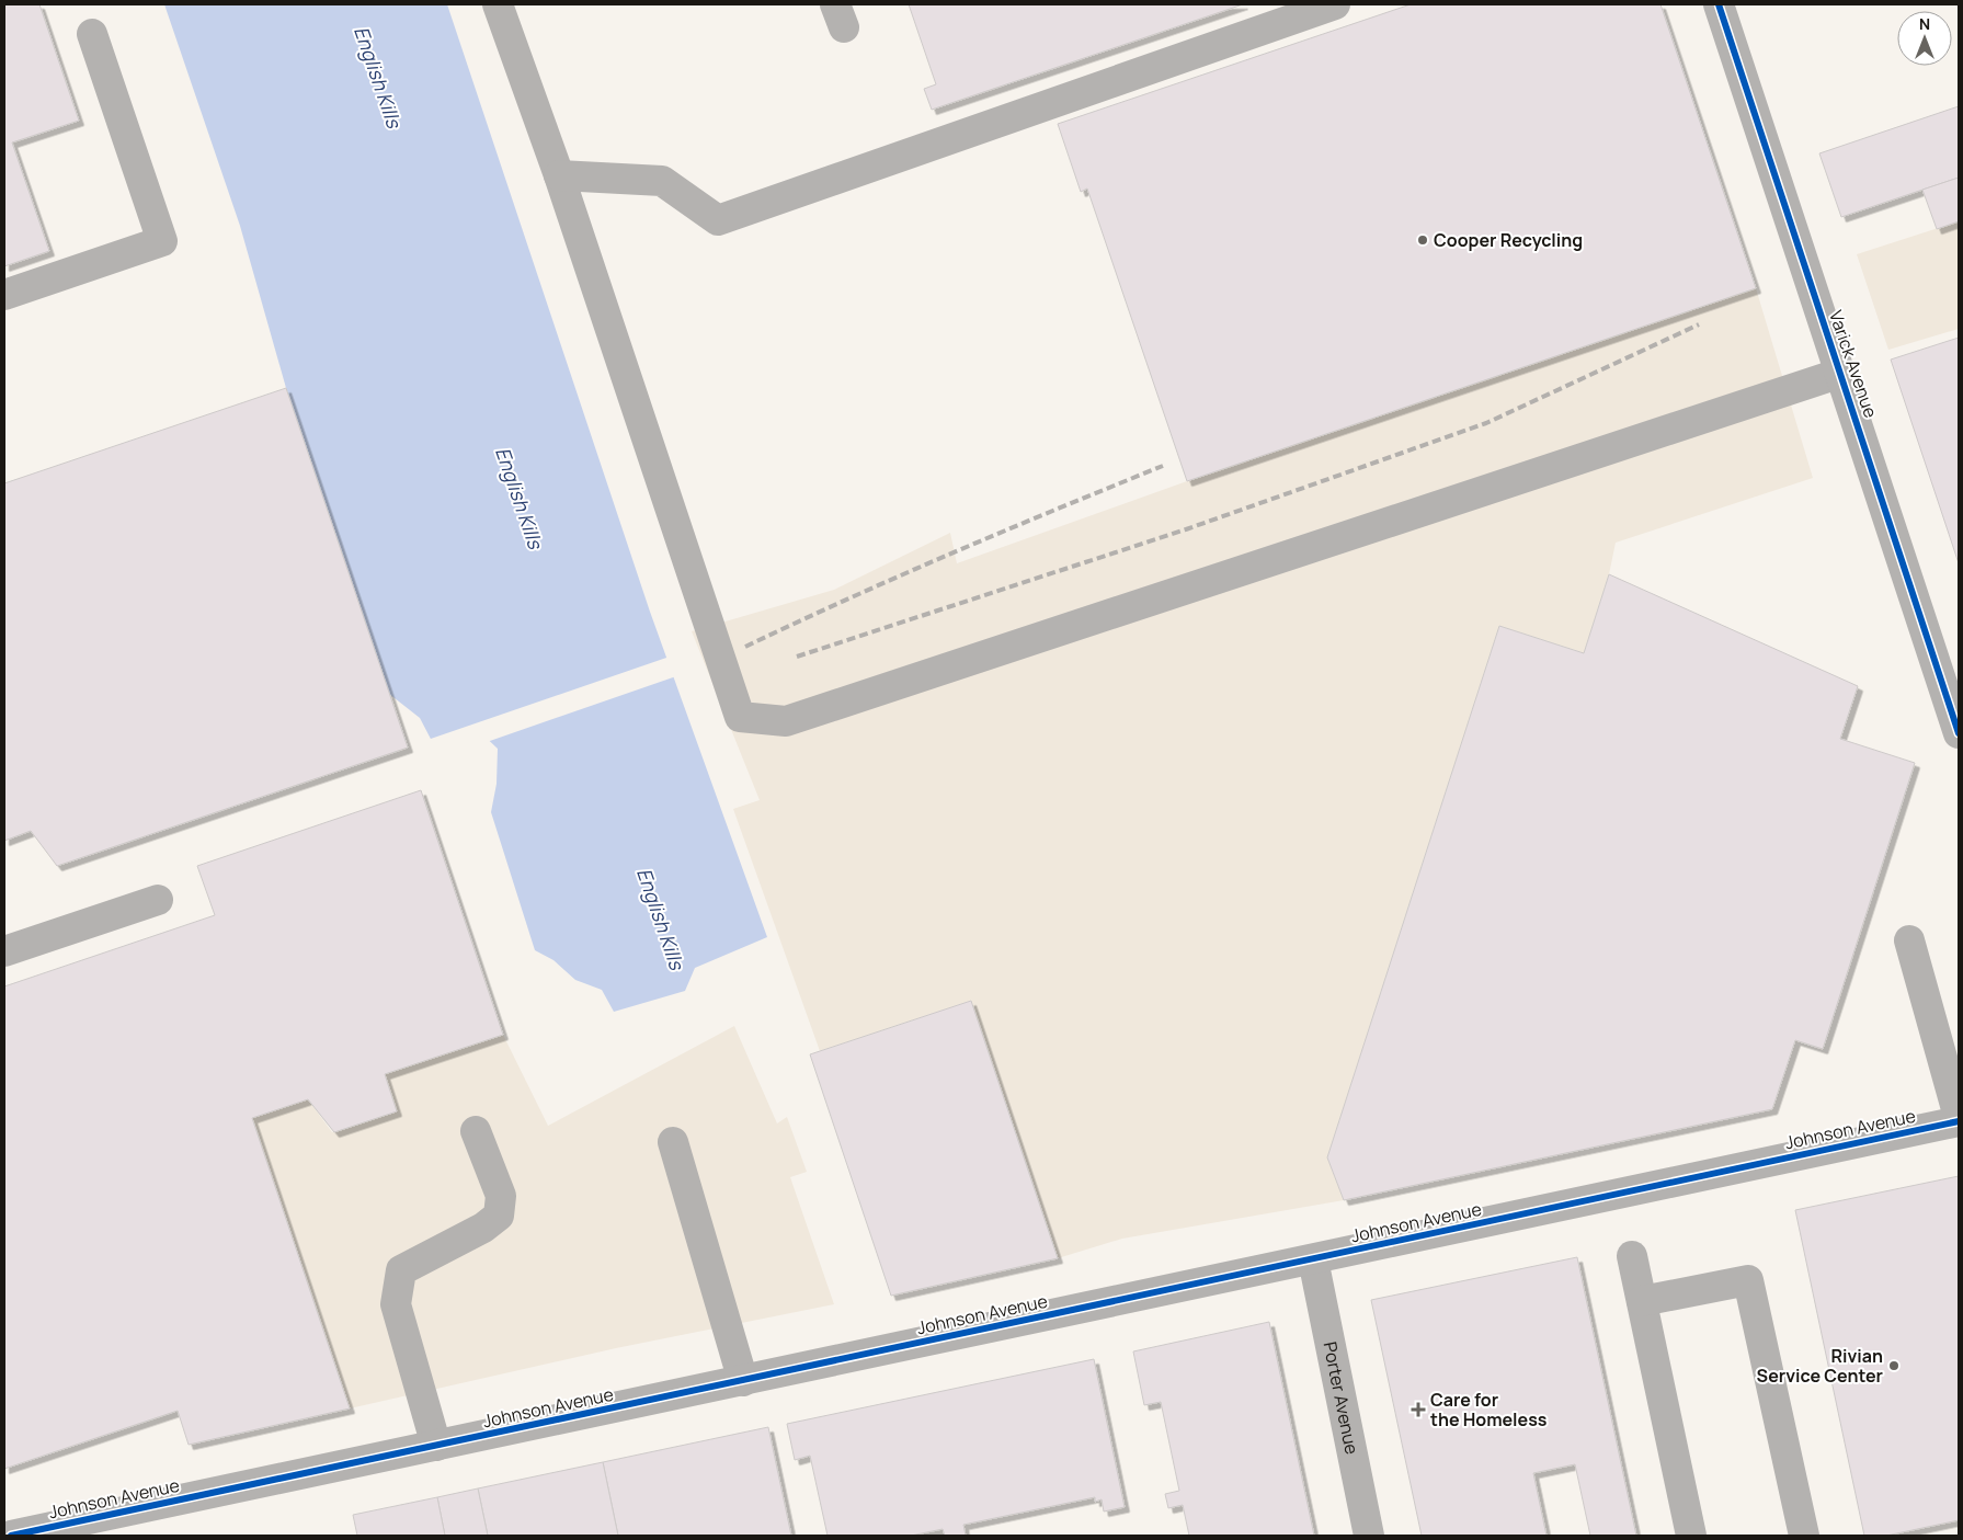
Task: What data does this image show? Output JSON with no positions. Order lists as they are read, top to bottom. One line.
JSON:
{"streets":{"street":["Varick Avenue","Johnson Avenue","Porter Avenue"]},"crossings":[["Johnson Avenue","Porter Avenue"]],"water":["English Kills"],"places":{"other":["Cooper Recycling","Rivian Service Center"],"health":["Care for the Homeless"]},"north":"top"}
